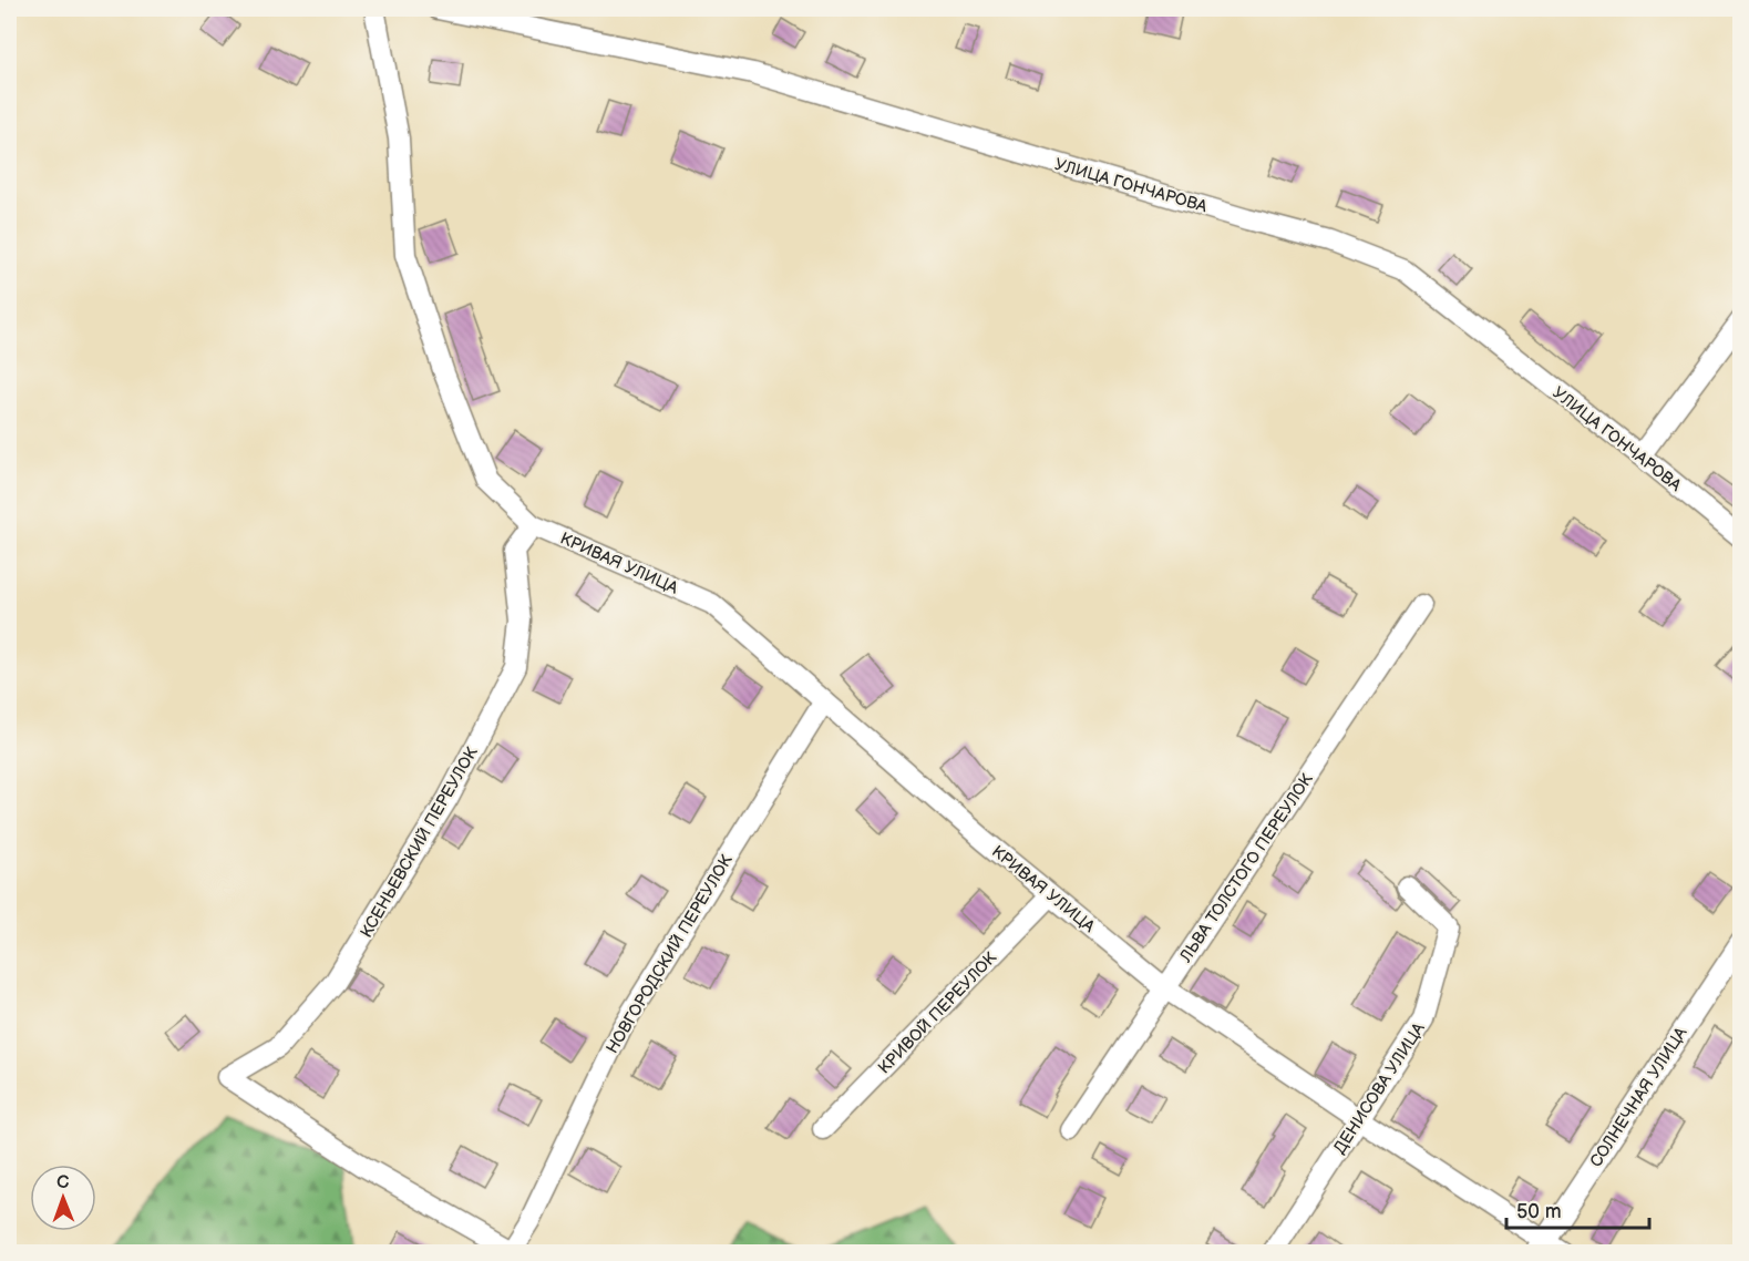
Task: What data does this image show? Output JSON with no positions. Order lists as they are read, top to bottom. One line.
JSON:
{"streets":{"street":["УЛИЦА ГОНЧАРОВА","КРИВАЯ УЛИЦА","КСЕНЬЕВСКИЙ ПЕРЕУЛОК","ЛЬВА ТОЛСТОГО ПЕРЕУЛОК","НОВГОРОДСКИЙ ПЕРЕУЛОК","КРИВОЙ ПЕРЕУЛОК","ДЕНИСОВА УЛИЦА","СОЛНЕЧНАЯ УЛИЦА"]},"crossings":[["КРИВАЯ УЛИЦА","КСЕНЬЕВСКИЙ ПЕРЕУЛОК"],["КРИВАЯ УЛИЦА","ЛЬВА ТОЛСТОГО ПЕРЕУЛОК"],["КРИВАЯ УЛИЦА","НОВГОРОДСКИЙ ПЕРЕУЛОК"],["КРИВАЯ УЛИЦА","КРИВОЙ ПЕРЕУЛОК"],["КРИВАЯ УЛИЦА","ДЕНИСОВА УЛИЦА"],["КРИВАЯ УЛИЦА","СОЛНЕЧНАЯ УЛИЦА"],["КСЕНЬЕВСКИЙ ПЕРЕУЛОК","НОВГОРОДСКИЙ ПЕРЕУЛОК"]],"scale_bar":"50 m","north":"top"}
